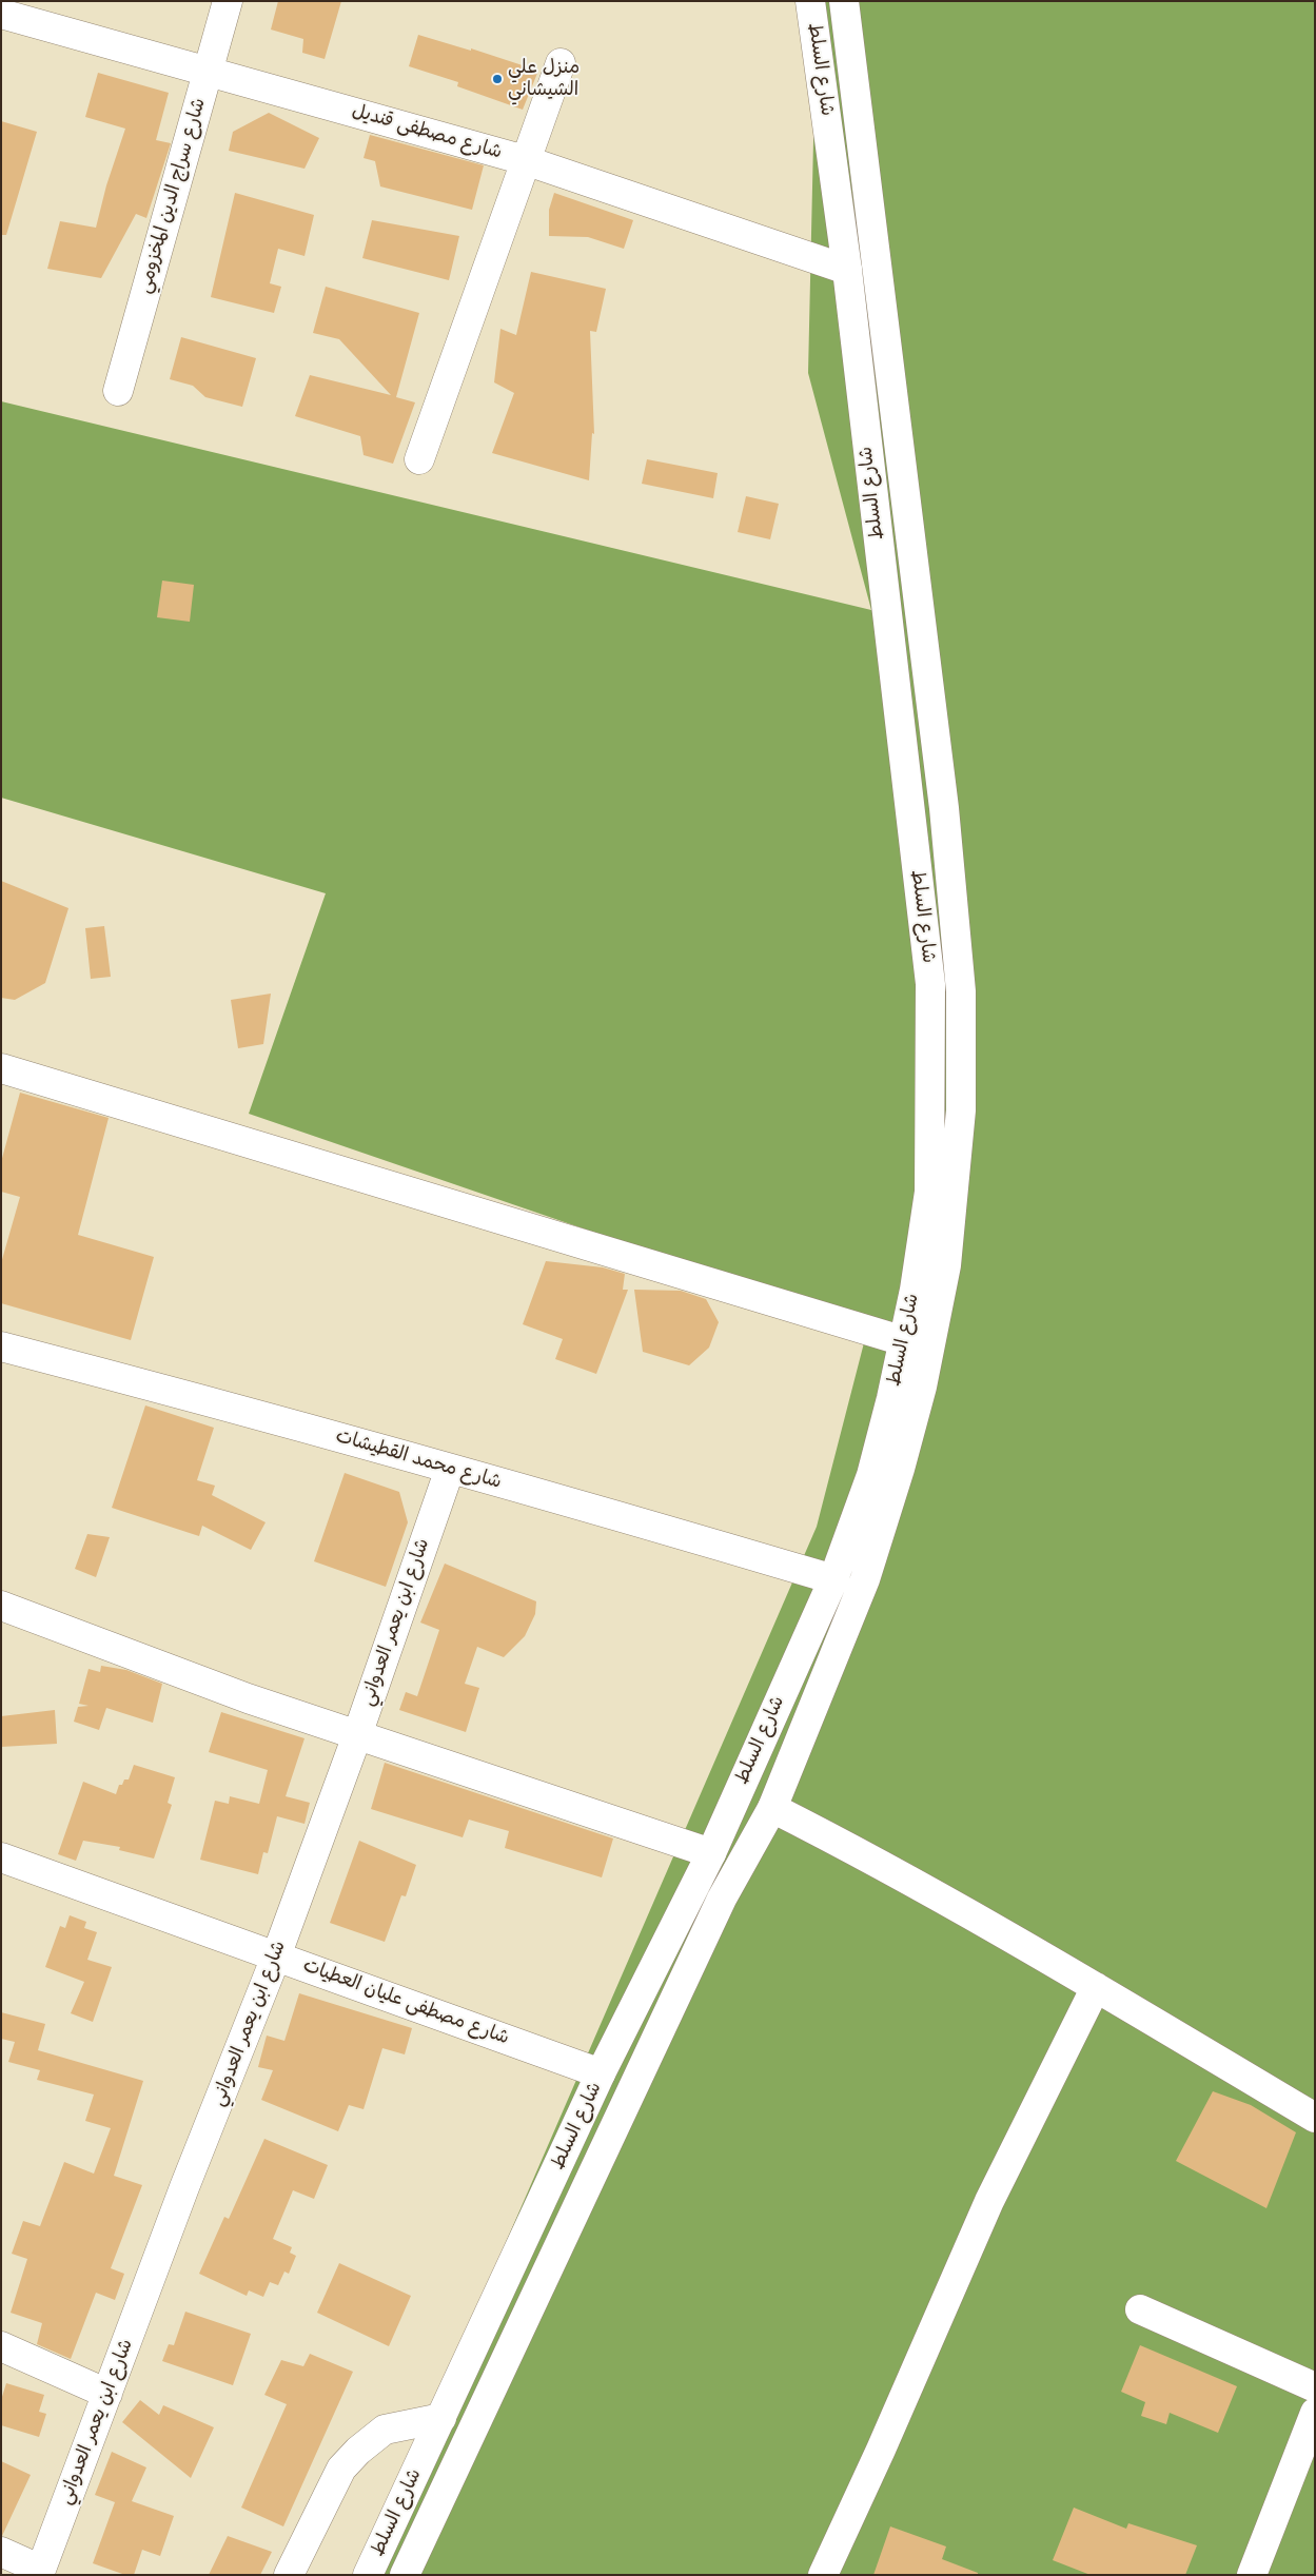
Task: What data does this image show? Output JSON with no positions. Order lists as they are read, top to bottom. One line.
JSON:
{"streets":{"street":["شارع السلط","شارع مصطفى قنديل","شارع سراج الدين المخزومي","شارع محمد القطيشات","شارع ابن يعمر العدواني","شارع مصطفى عليان العطيات"]},"crossings":[["شارع السلط","شارع مصطفى قنديل"],["شارع السلط","شارع محمد القطيشات"],["شارع السلط","شارع مصطفى عليان العطيات"],["شارع مصطفى قنديل","شارع سراج الدين المخزومي"],["شارع محمد القطيشات","شارع ابن يعمر العدواني"],["شارع ابن يعمر العدواني","شارع مصطفى عليان العطيات"]],"places":["منزل علي الشيشاني"]}
